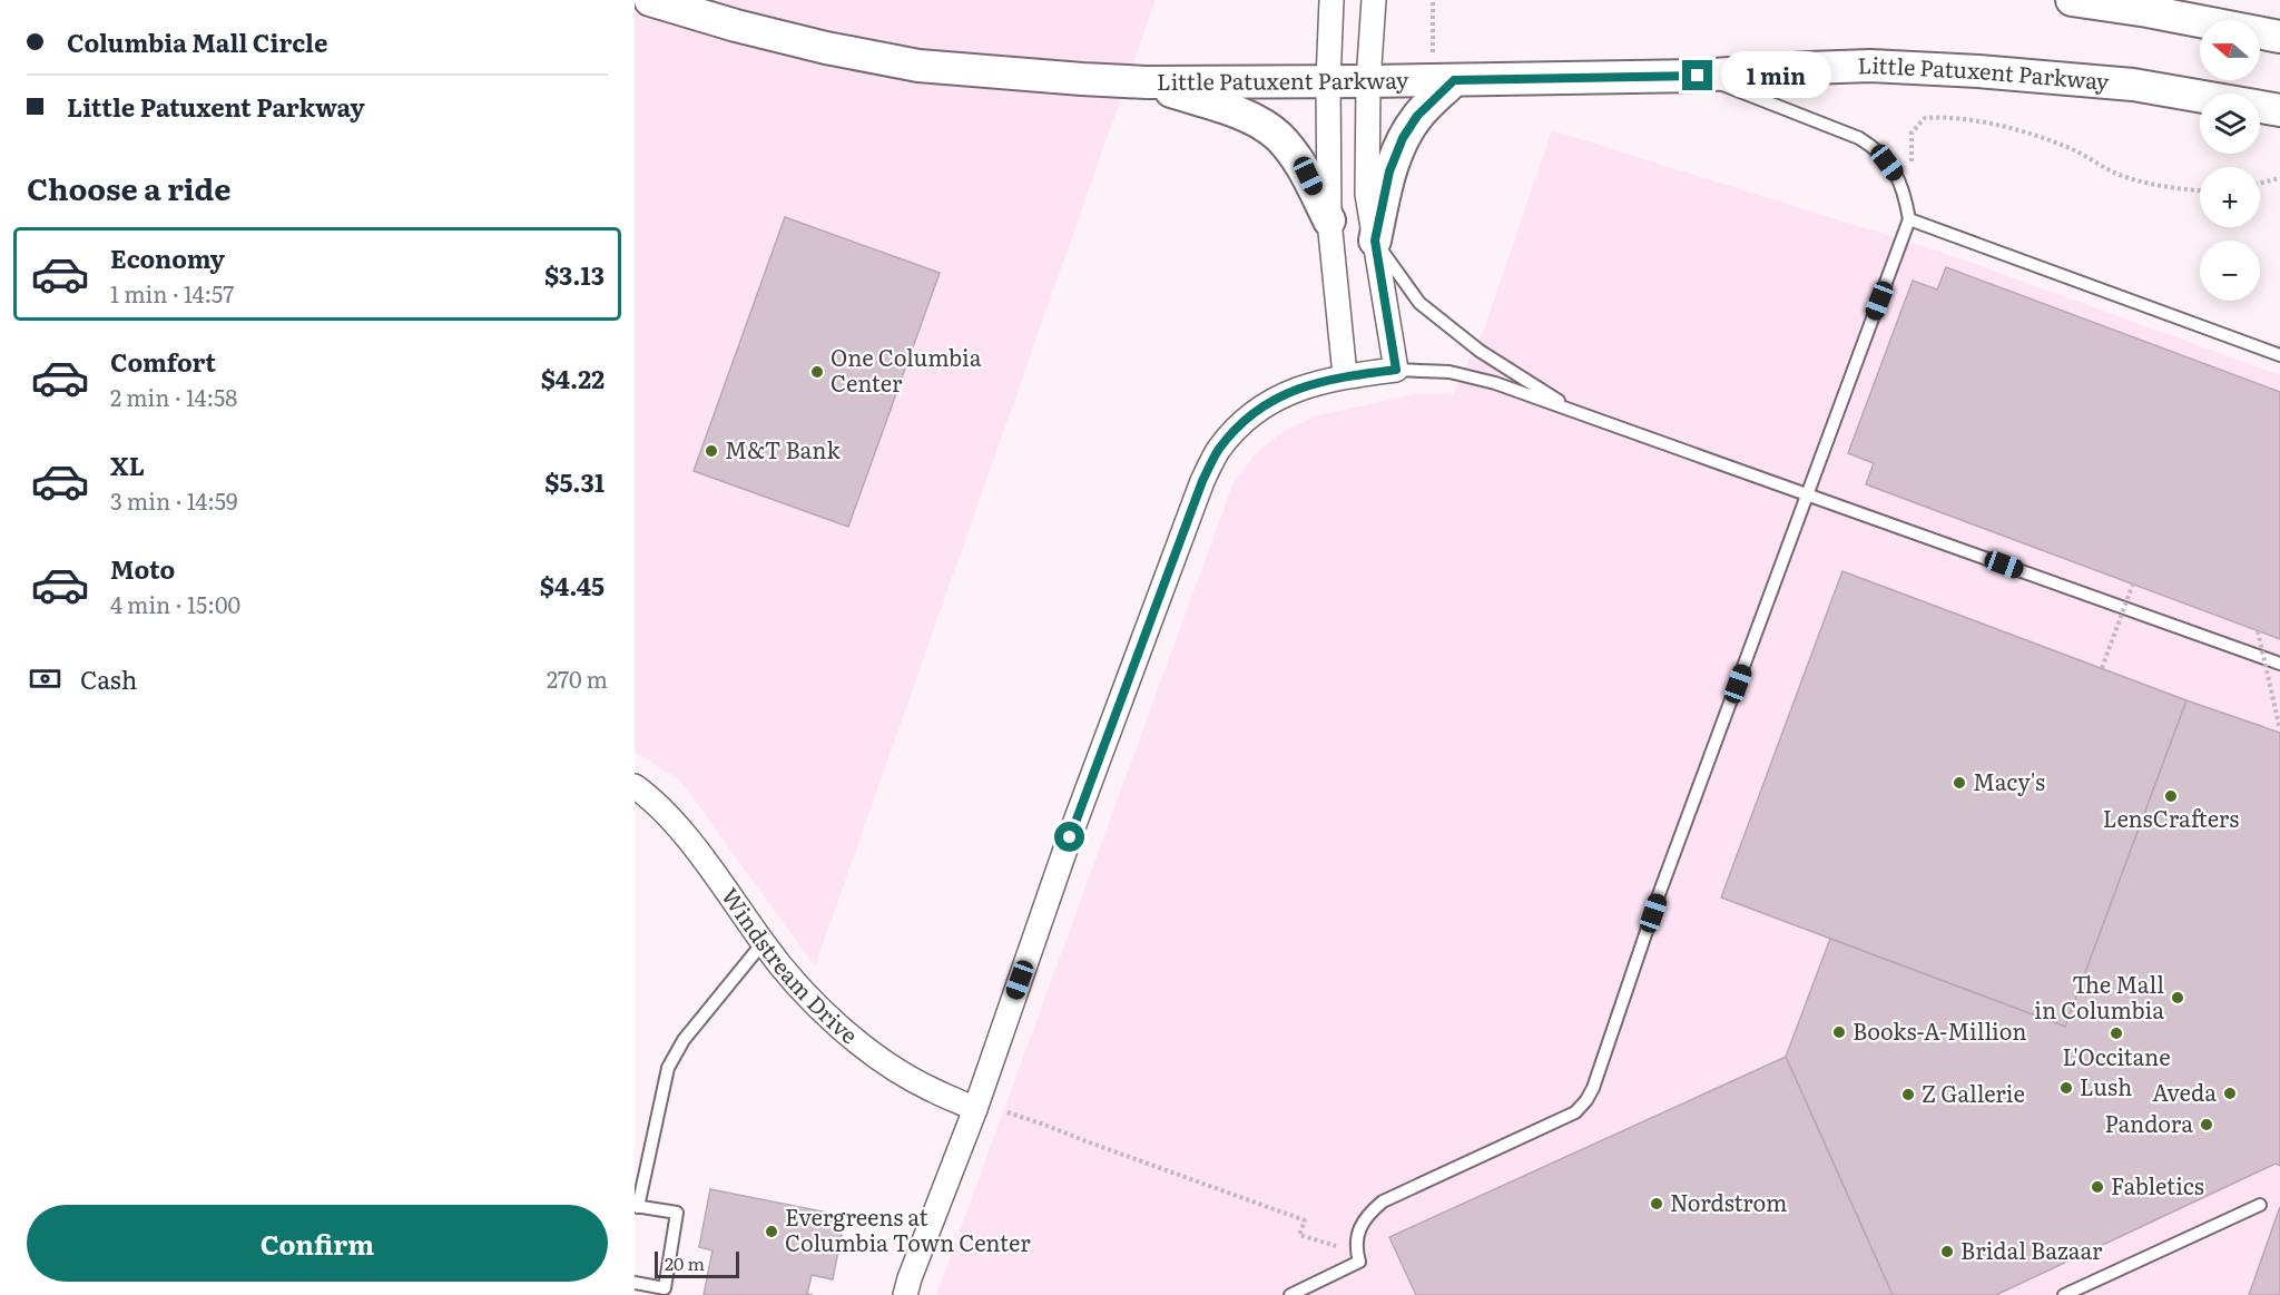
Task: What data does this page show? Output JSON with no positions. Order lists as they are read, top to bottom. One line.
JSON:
{"streets":{"main road":["Little Patuxent Parkway"],"street":["Windstream Drive"]},"places":["One Columbia Center","M&T Bank","Macy's","LensCrafters","The Mall in Columbia","Books-A-Million","L'Occitane","Lush","Aveda","Z Gallerie","Pandora","Fabletics","Nordstrom","Evergreens at Columbia Town Center","Bridal Bazaar"],"scale_bar":"20 m","north":"left","page":{"banner":["Columbia Mall Circle","Little Patuxent Parkway"],"map_buttons":["+","−"],"bubble":"1 min","heading":"Choose a ride","list":[{"name":"Economy","note":"1 min · 14:57","value":"$3.13"},{"name":"Comfort","note":"2 min · 14:58","value":"$4.22"},{"name":"XL","note":"3 min · 14:59","value":"$5.31"},{"name":"Moto","note":"4 min · 15:00","value":"$4.45"}],"pay":["Cash","270 m"],"buttons":"Confirm","scale":"20 m"}}
